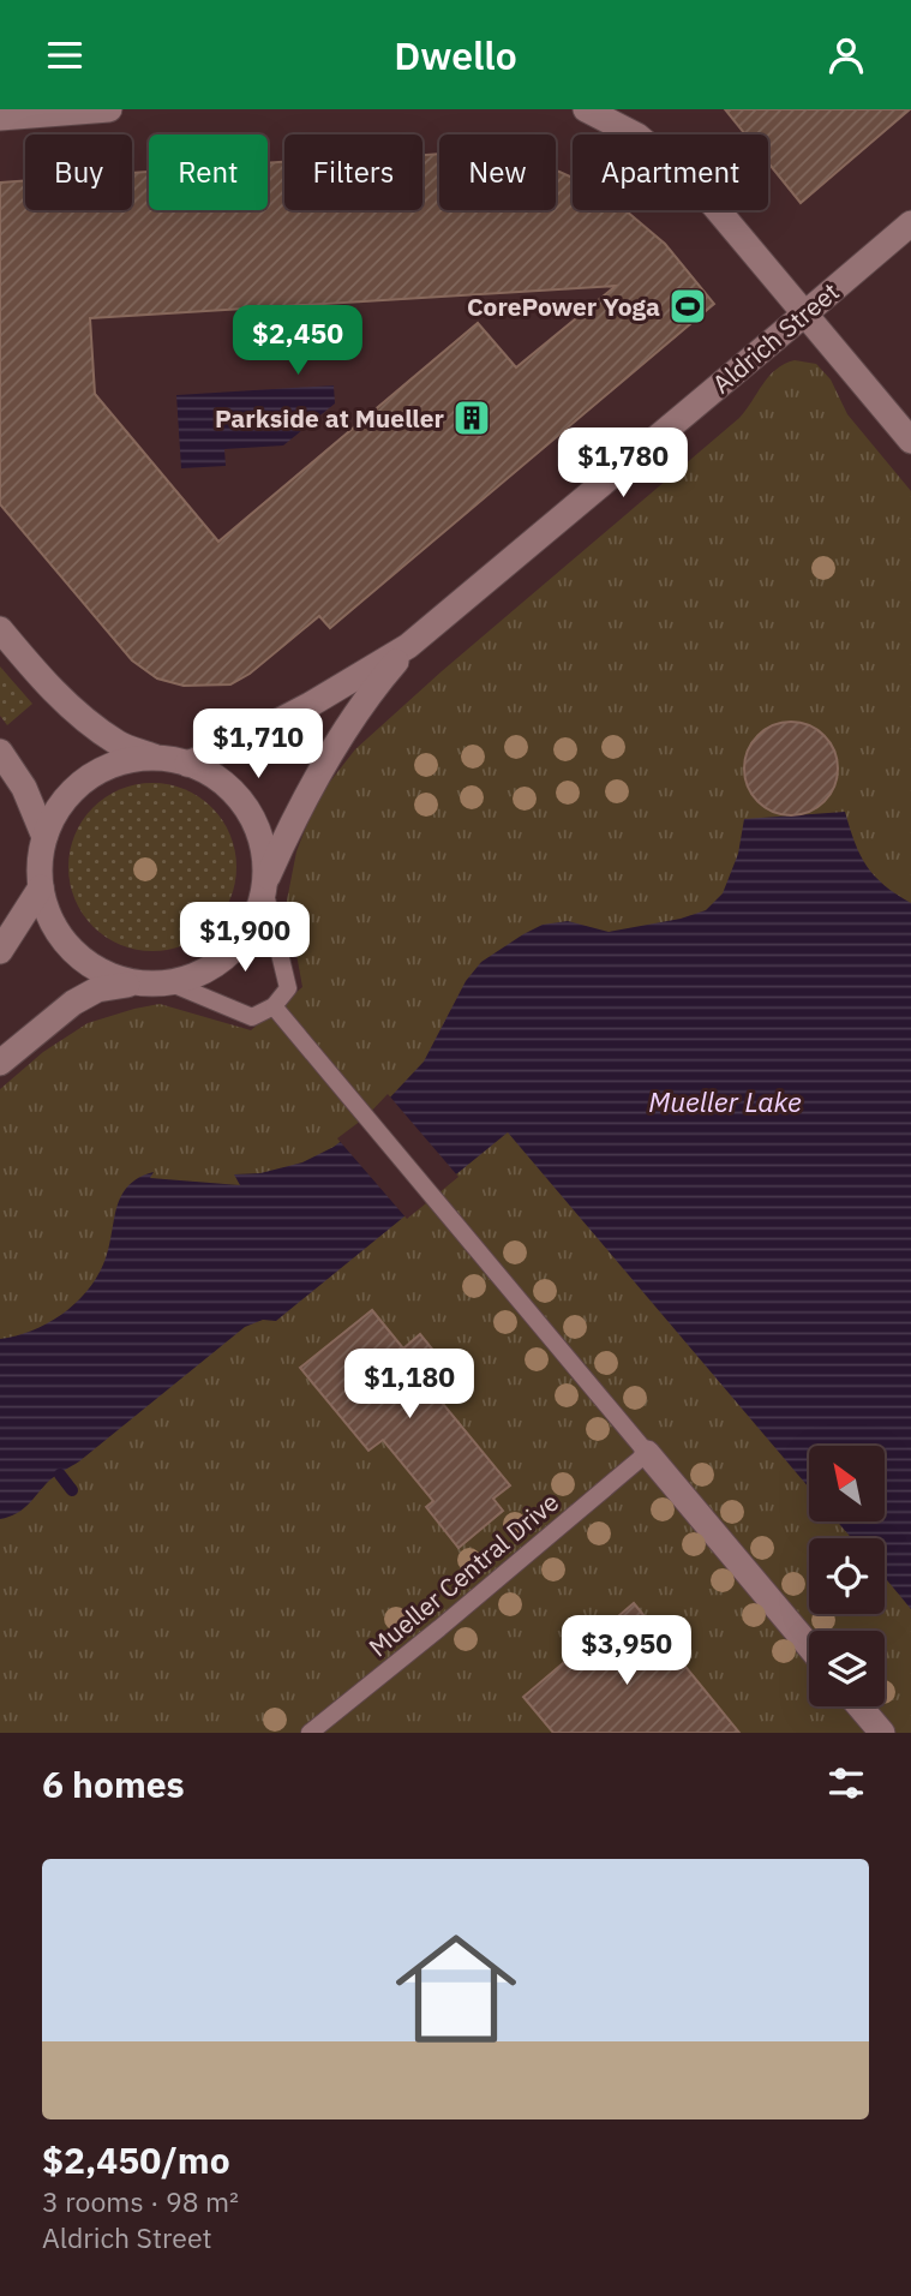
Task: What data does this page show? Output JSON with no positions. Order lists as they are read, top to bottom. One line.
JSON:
{"streets":{"street":["Aldrich Street"],"lane":["Mueller Central Drive"]},"water":["Mueller Lake"],"places":{"sports":["CorePower Yoga"],"building":["Parkside at Mueller"]},"north":"top left","page":{"header":"Dwello","chip":["Buy","Rent","Filters","New","Apartment"],"price":["$2,450","$1,780","$1,710","$1,900","$1,180","$3,950"],"heading":"6 homes","list":[{"name":"$2,450/mo","note":"3 rooms · 98 m² · Aldrich Street"}]}}
